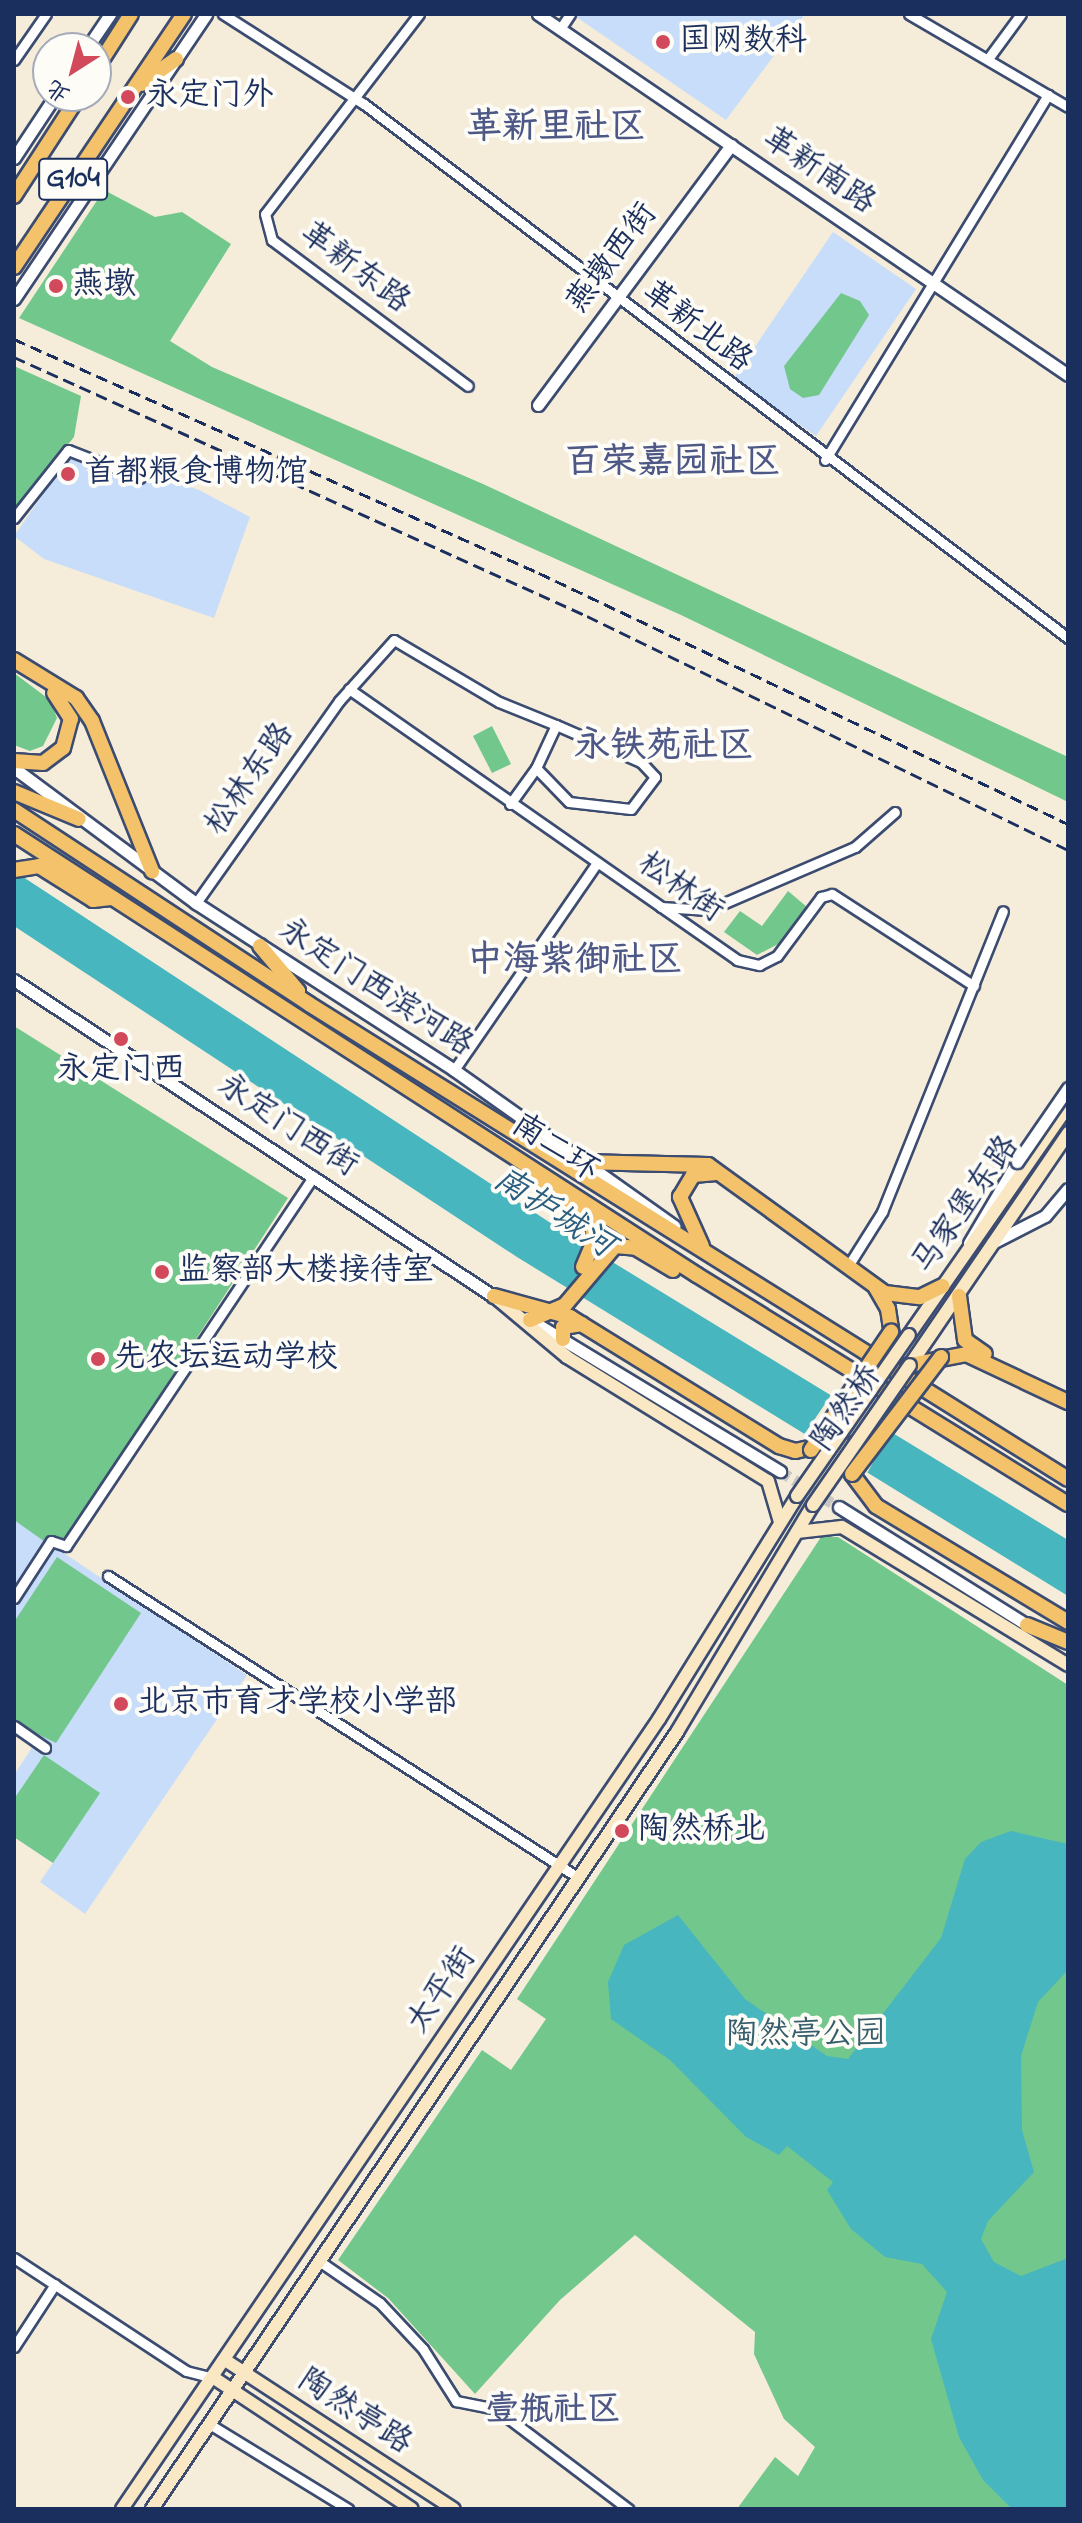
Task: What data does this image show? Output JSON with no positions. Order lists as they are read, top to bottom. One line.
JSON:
{"streets":{"highway":["G104","南二环"],"main road":["马家堡东路","陶然桥","太平街","陶然亭路"],"street":["革新南路","燕墩西街","革新东路","革新北路","松林东路","松林街","永定门西滨河路","永定门西街"]},"crossings":[["革新南路","燕墩西街"],["燕墩西街","革新北路"],["革新东路","革新北路"],["松林东路","松林街"],["松林东路","永定门西滨河路"],["永定门西滨河路","南二环"],["马家堡东路","陶然桥"],["陶然桥","太平街"],["太平街","陶然亭路"]],"districts":["革新里社区","百荣嘉园社区","永铁苑社区","中海紫御社区","壹瓶社区"],"water":["南护城河"],"parks":["陶然亭公园"],"places":["国网数科","永定门外","燕墩","首都粮食博物馆","永定门西","监察部大楼接待室","先农坛运动学校","北京市育才学校小学部","陶然桥北"],"north":"bottom left"}
